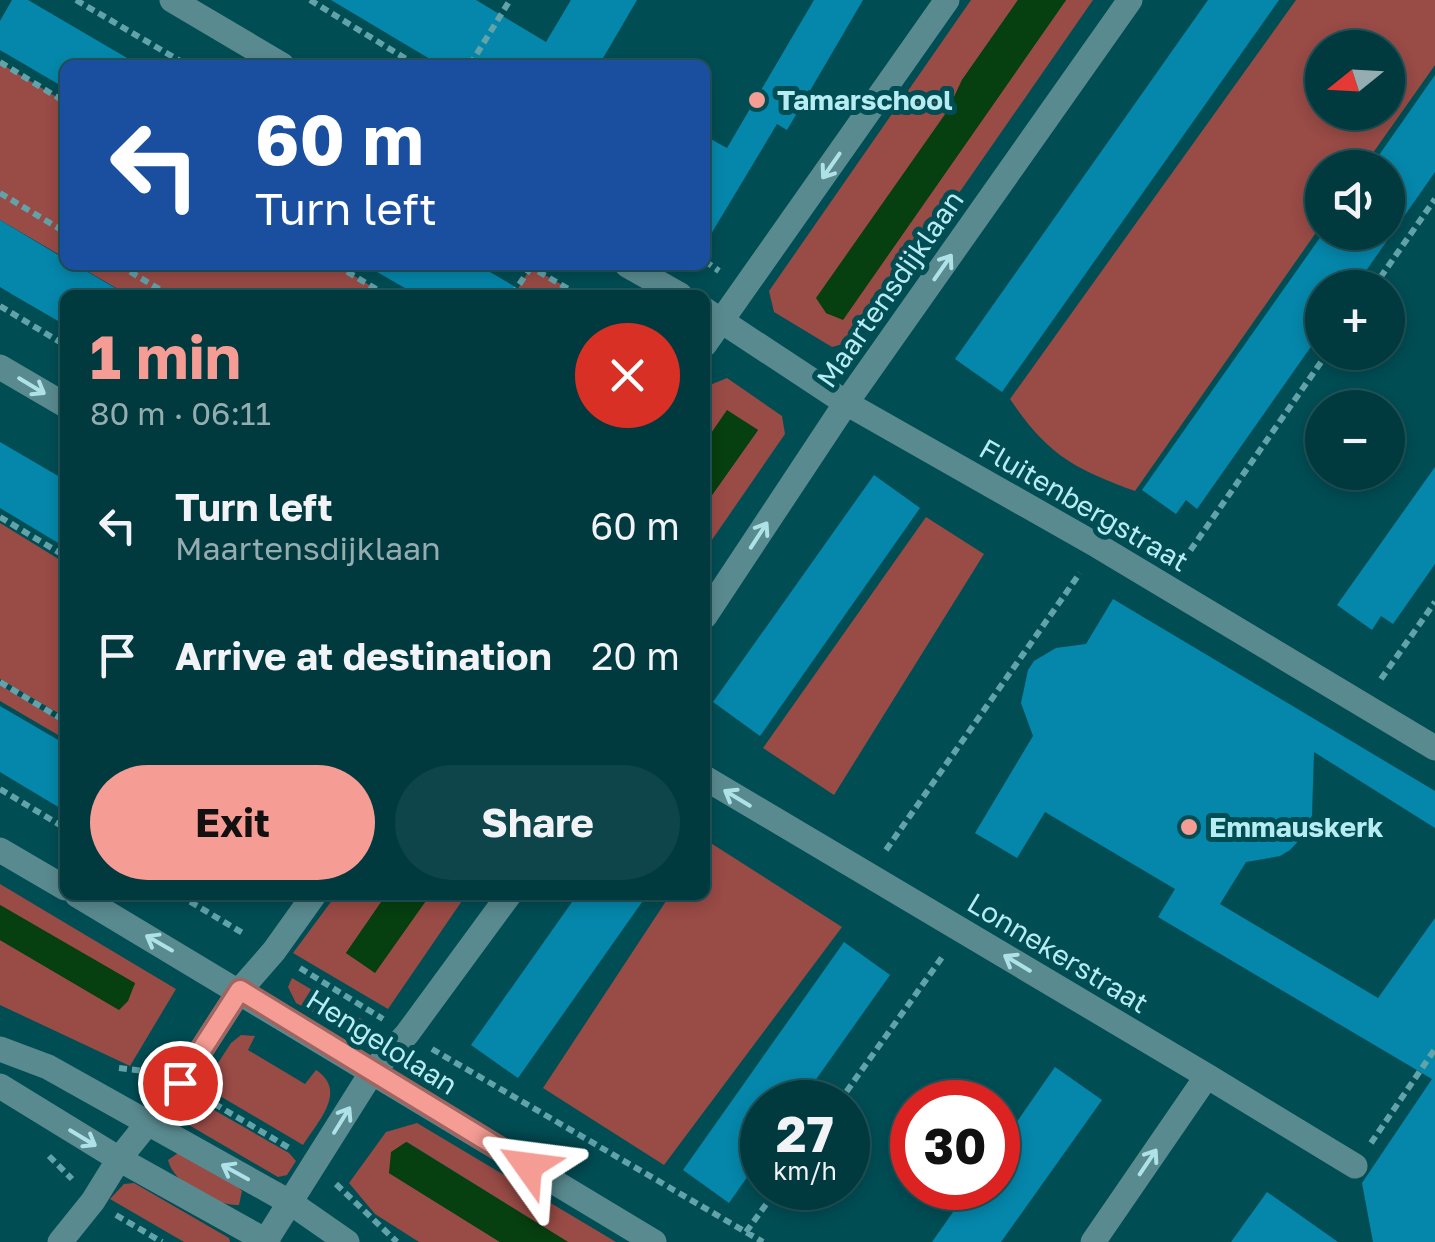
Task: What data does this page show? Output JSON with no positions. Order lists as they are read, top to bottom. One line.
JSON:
{"streets":{"street":["Maartensdijklaan","Fluitenbergstraat","Lonnekerstraat","Hengelolaan"]},"crossings":[["Maartensdijklaan","Fluitenbergstraat"]],"one_way":["Lonnekerstraat"],"places":["Tamarschool","Emmauskerk"],"north":"left","page":{"map_buttons":["+","−"],"turn":["60 m","Turn left"],"heading":["1 min","80 m · 06:11"],"list":[{"name":"Turn left","note":"Maartensdijklaan","value":"60 m"},{"name":"Arrive at destination","value":"20 m"}],"buttons":["Exit","Share"],"speed":"27 km/h","limit":"30"}}
